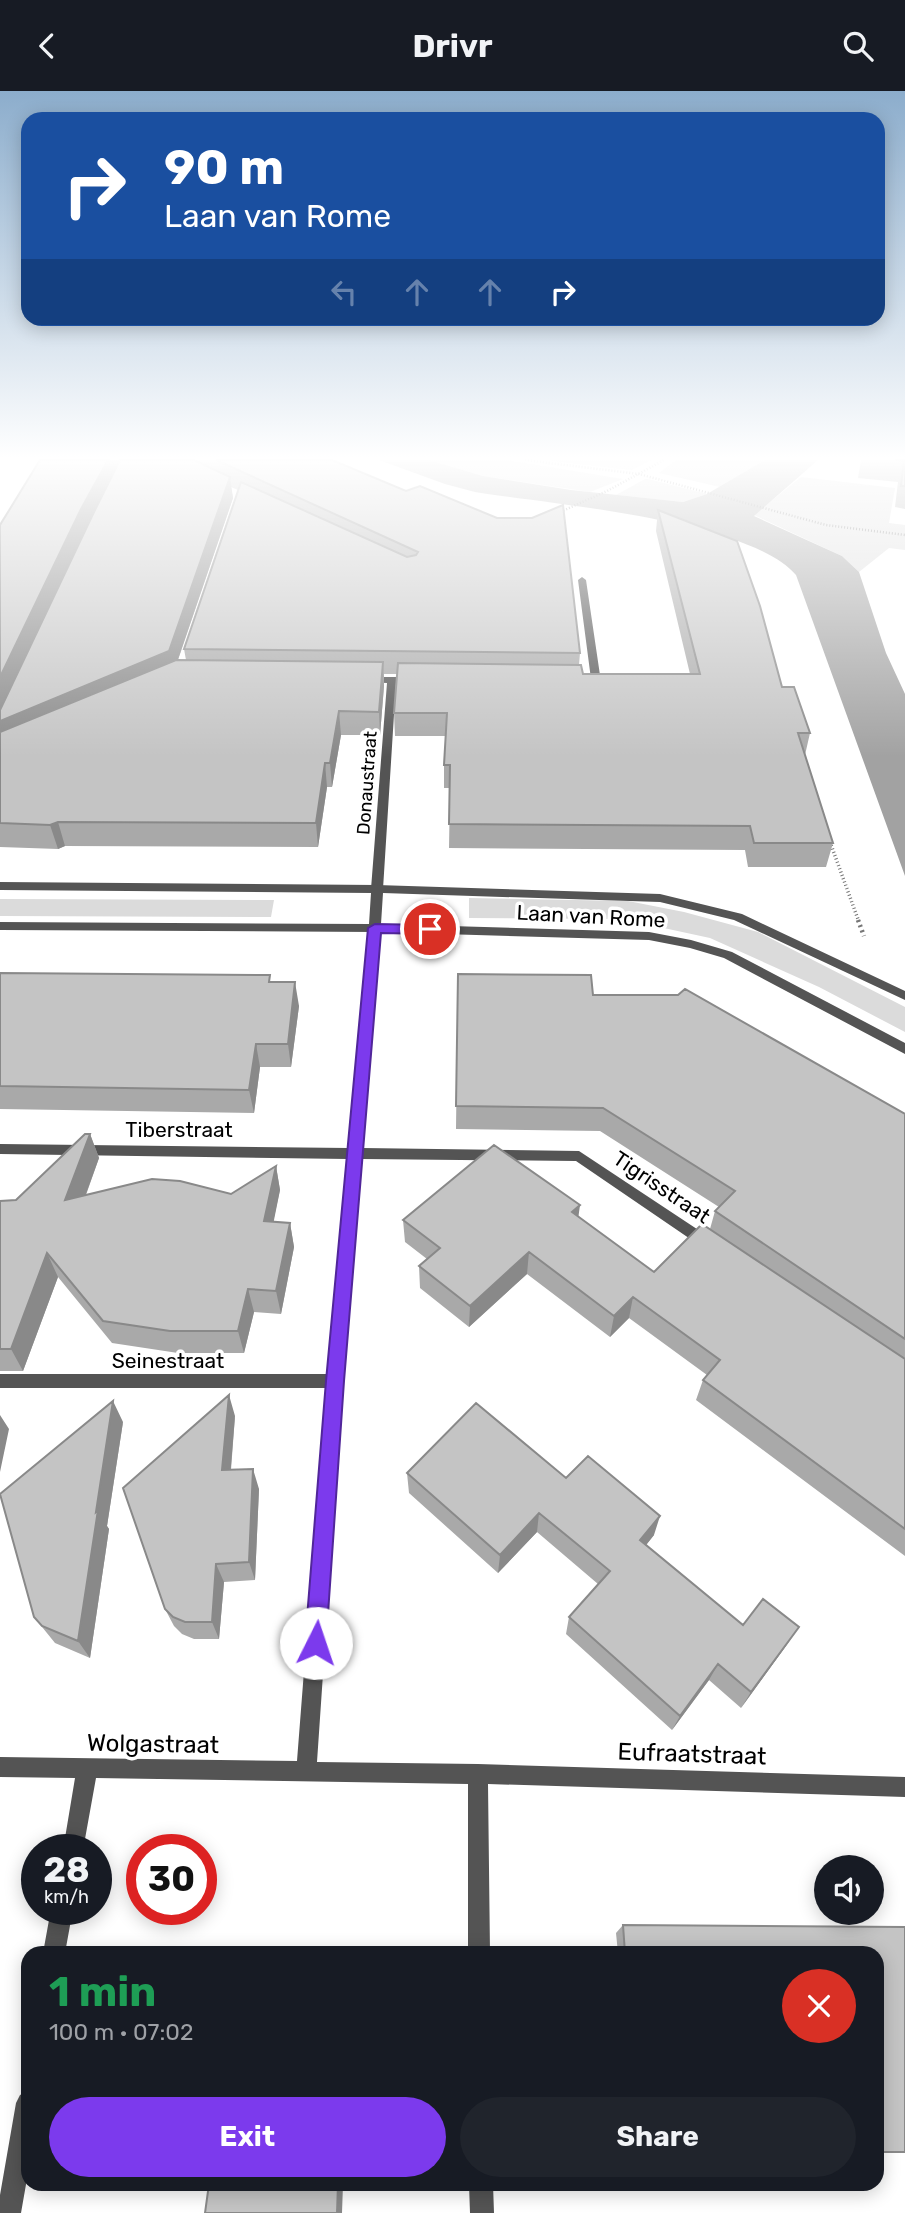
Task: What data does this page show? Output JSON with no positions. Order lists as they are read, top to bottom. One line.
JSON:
{"streets":{"street":["Donaustraat","Laan van Rome","Tiberstraat","Tigrisstraat","Seinestraat","Wolgastraat","Eufraatstraat"]},"crossings":[["Donaustraat","Laan van Rome"],["Tiberstraat","Tigrisstraat"],["Wolgastraat","Eufraatstraat"]],"page":{"header":"Drivr","turn":["90 m","Laan van Rome"],"speed":"28 km/h","limit":"30","heading":["1 min","100 m · 07:02"],"buttons":["Exit","Share"]}}
